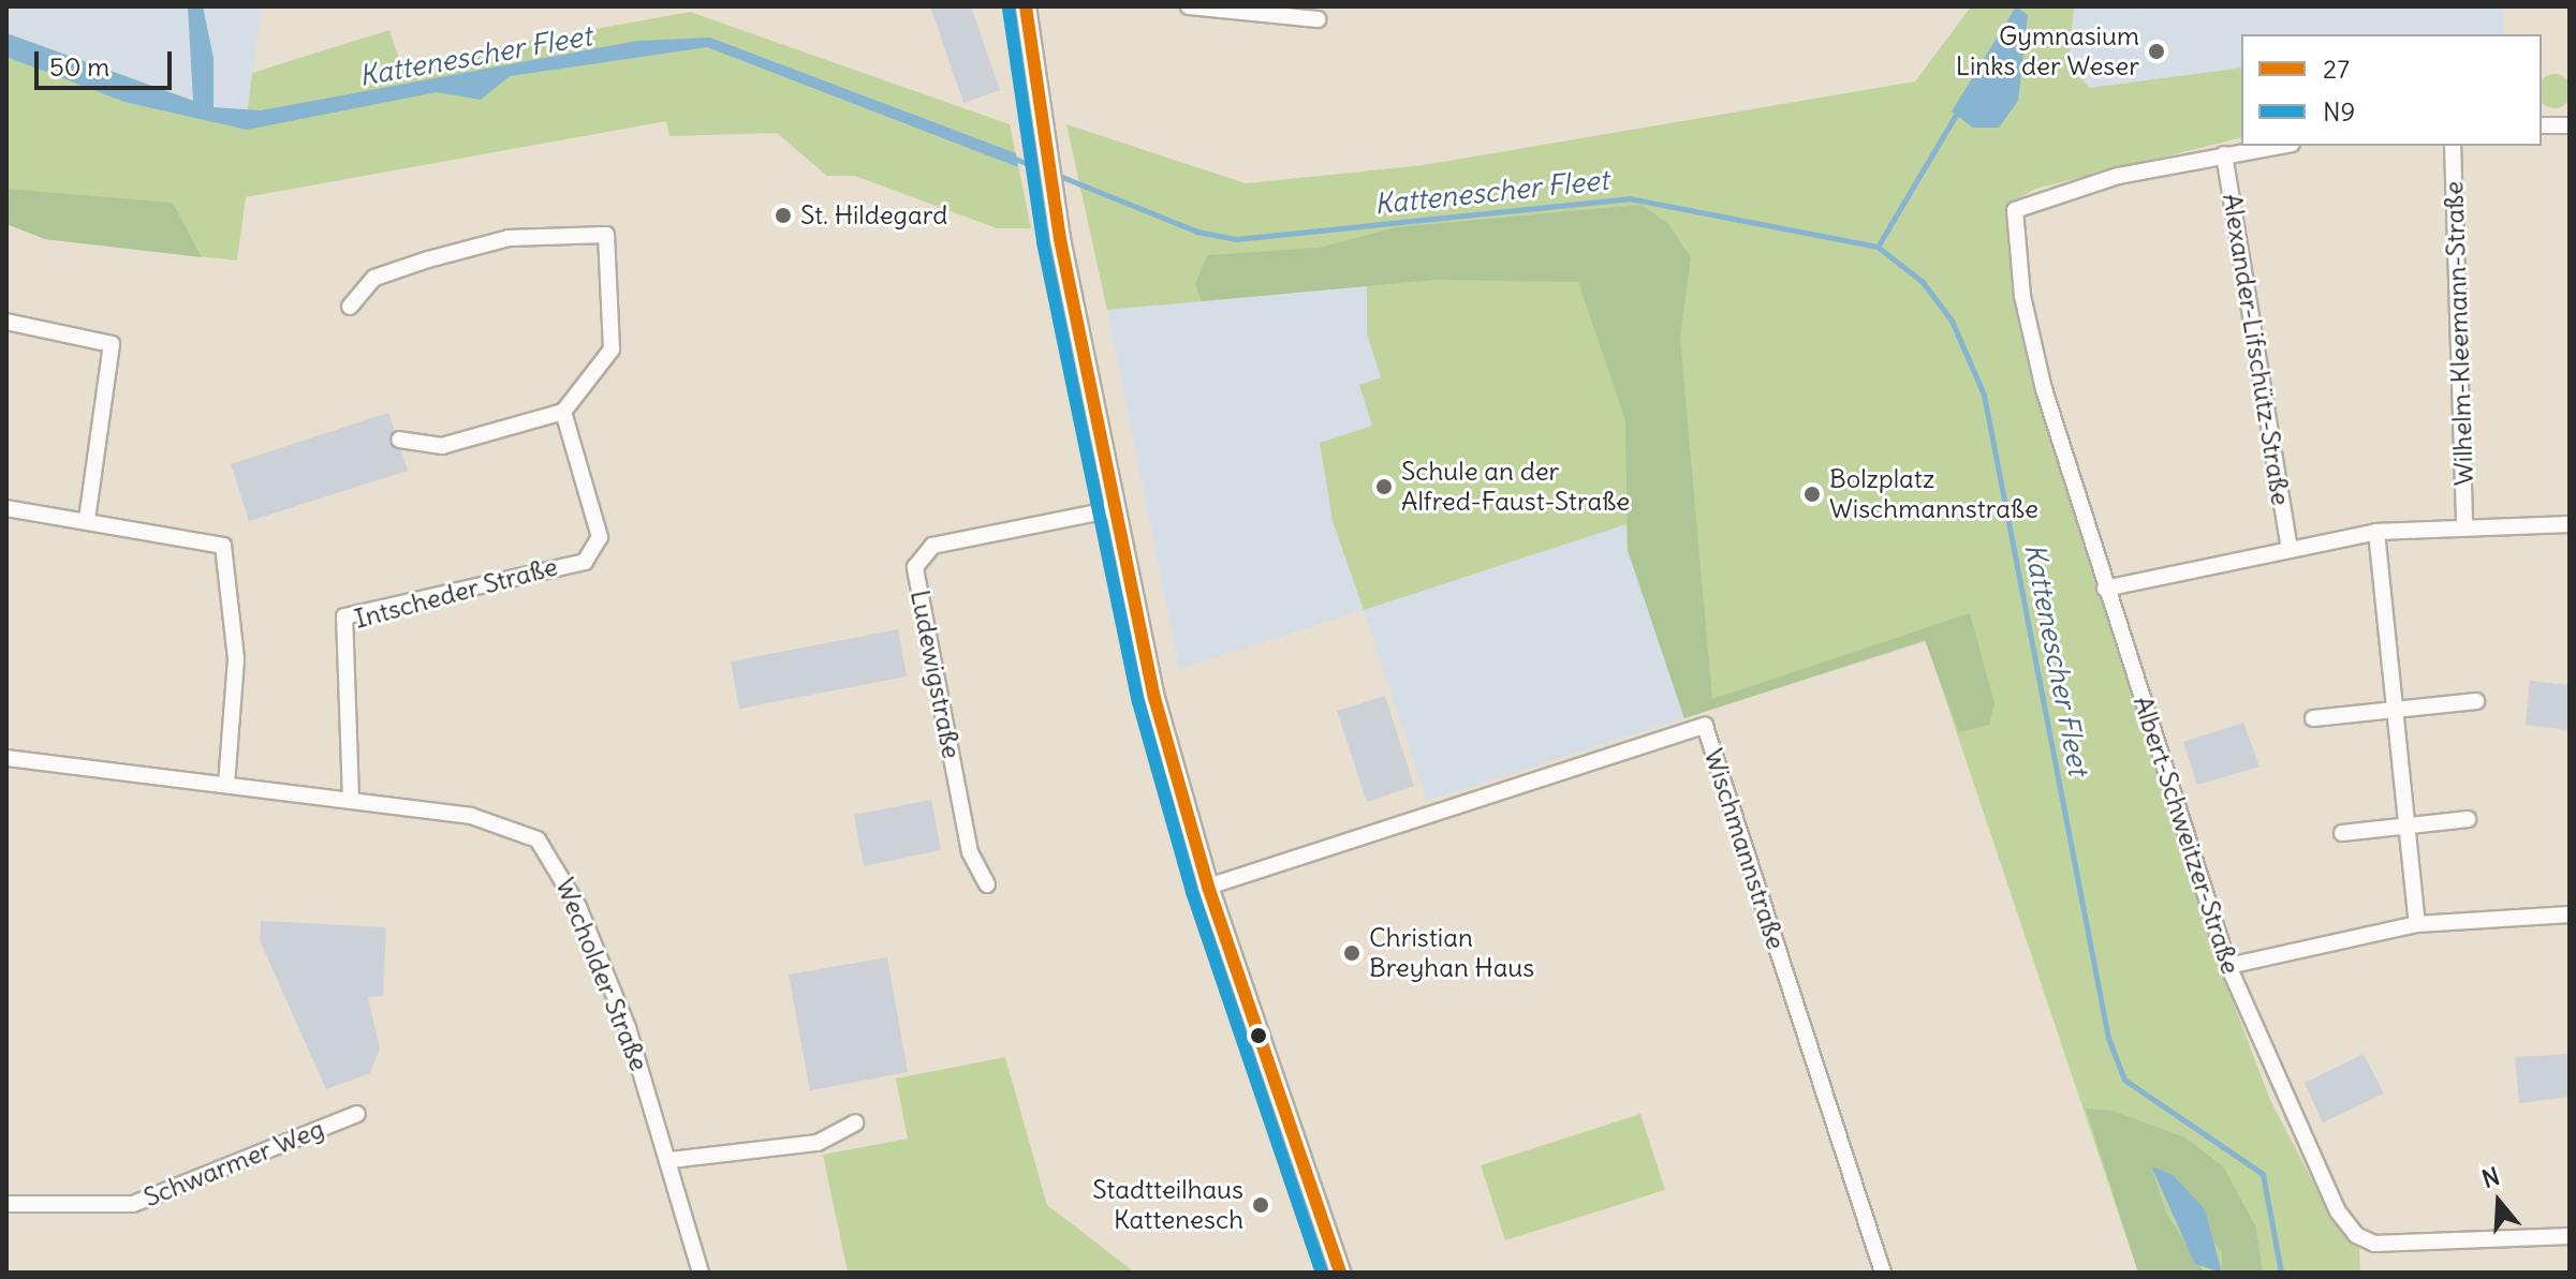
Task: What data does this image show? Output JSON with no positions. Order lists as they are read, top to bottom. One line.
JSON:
{"streets":{"street":["Wilhelm-Kleemann-Straße","Alexander-Lifschütz-Straße","Intscheder Straße","Ludewigstraße","Albert-Schweitzer-Straße","Wischmannstraße","Wecholder Straße","Schwarmer Weg"]},"crossings":[["Alexander-Lifschütz-Straße","Albert-Schweitzer-Straße"],["Intscheder Straße","Wecholder Straße"]],"water":["Kattenescher Fleet"],"places":["Gymnasium Links der Weser","St. Hildegard","Schule an der Alfred-Faust-Straße","Bolzplatz Wischmannstraße","Christian Breyhan Haus","Stadtteilhaus Kattenesch"],"lines":["transit line 27","transit line N9"],"legend":["27","N9"],"scale_bar":"50 m","north":"top"}
